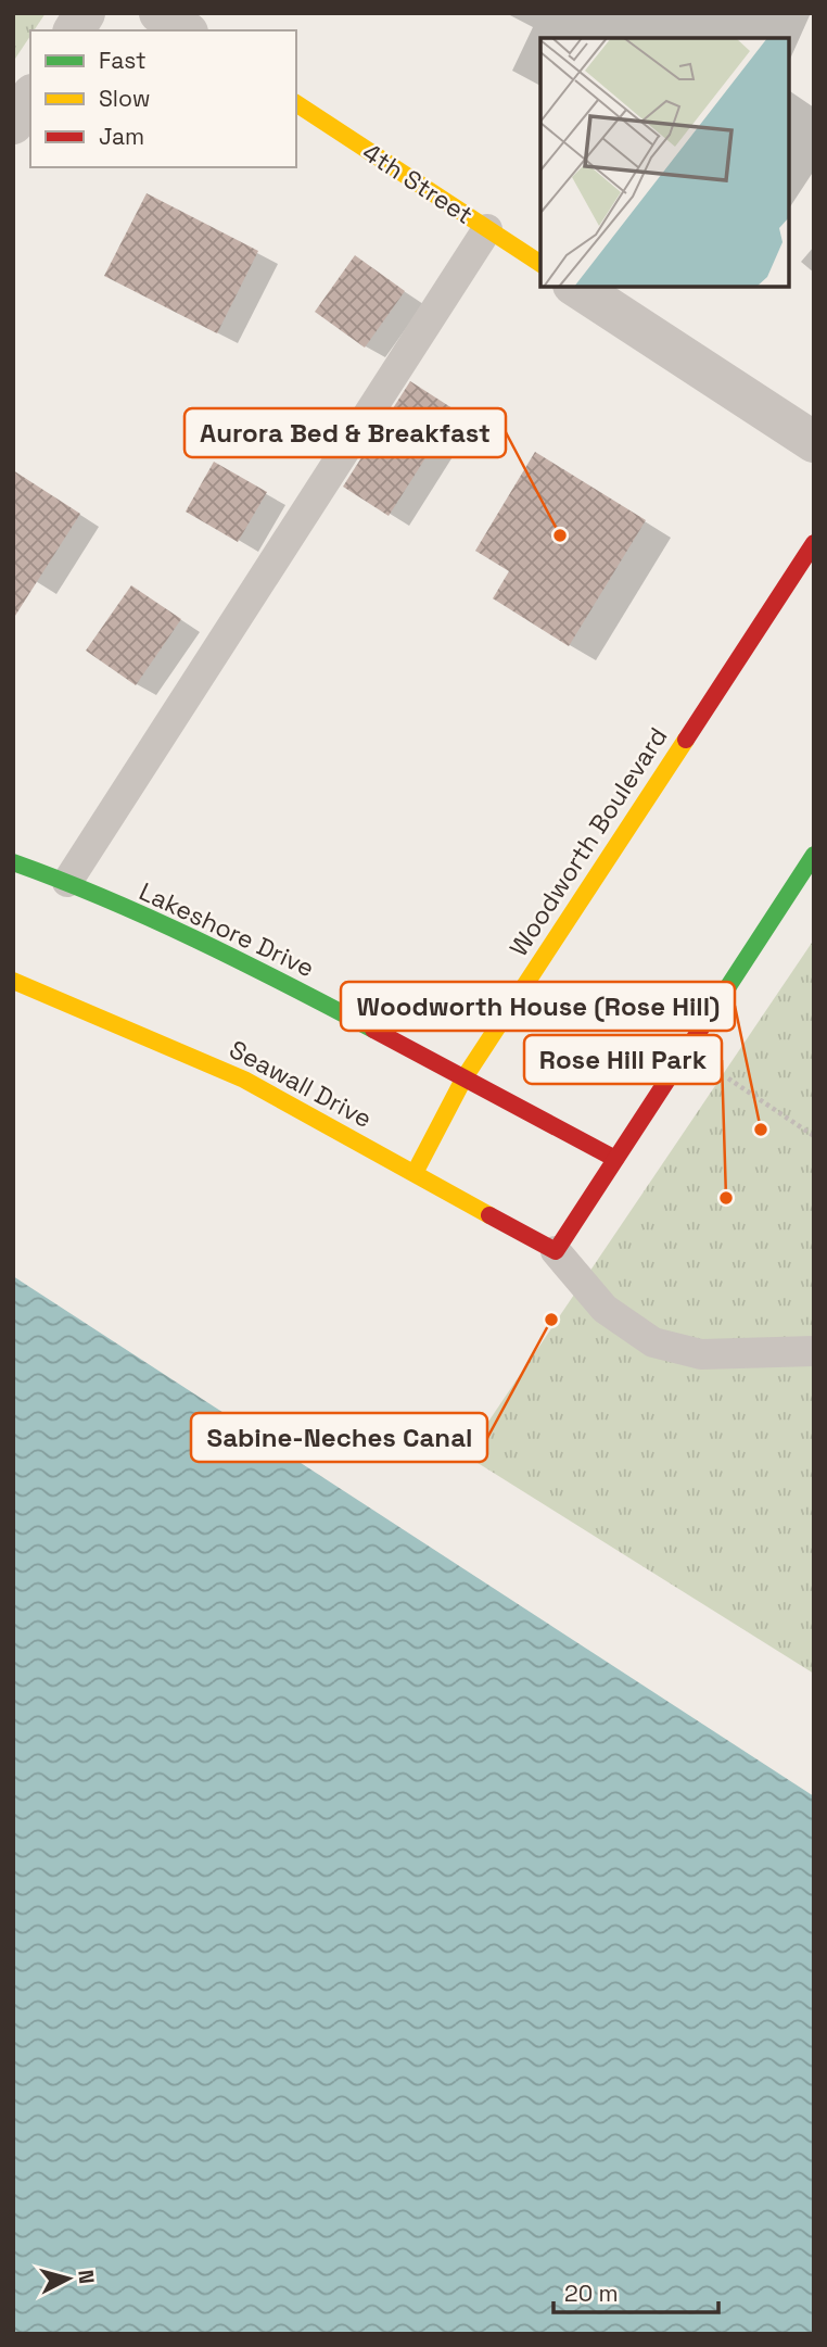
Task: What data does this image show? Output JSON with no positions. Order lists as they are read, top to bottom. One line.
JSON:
{"streets":{"street":["4th Street","Woodworth Boulevard","Lakeshore Drive","Seawall Drive"]},"crossings":[["Woodworth Boulevard","Lakeshore Drive"],["Woodworth Boulevard","Seawall Drive"]],"places":["Aurora Bed & Breakfast","Woodworth House (Rose Hill)","Rose Hill Park","Sabine-Neches Canal"],"legend":["Fast","Slow","Jam"],"scale_bar":"20 m","north":"right"}
